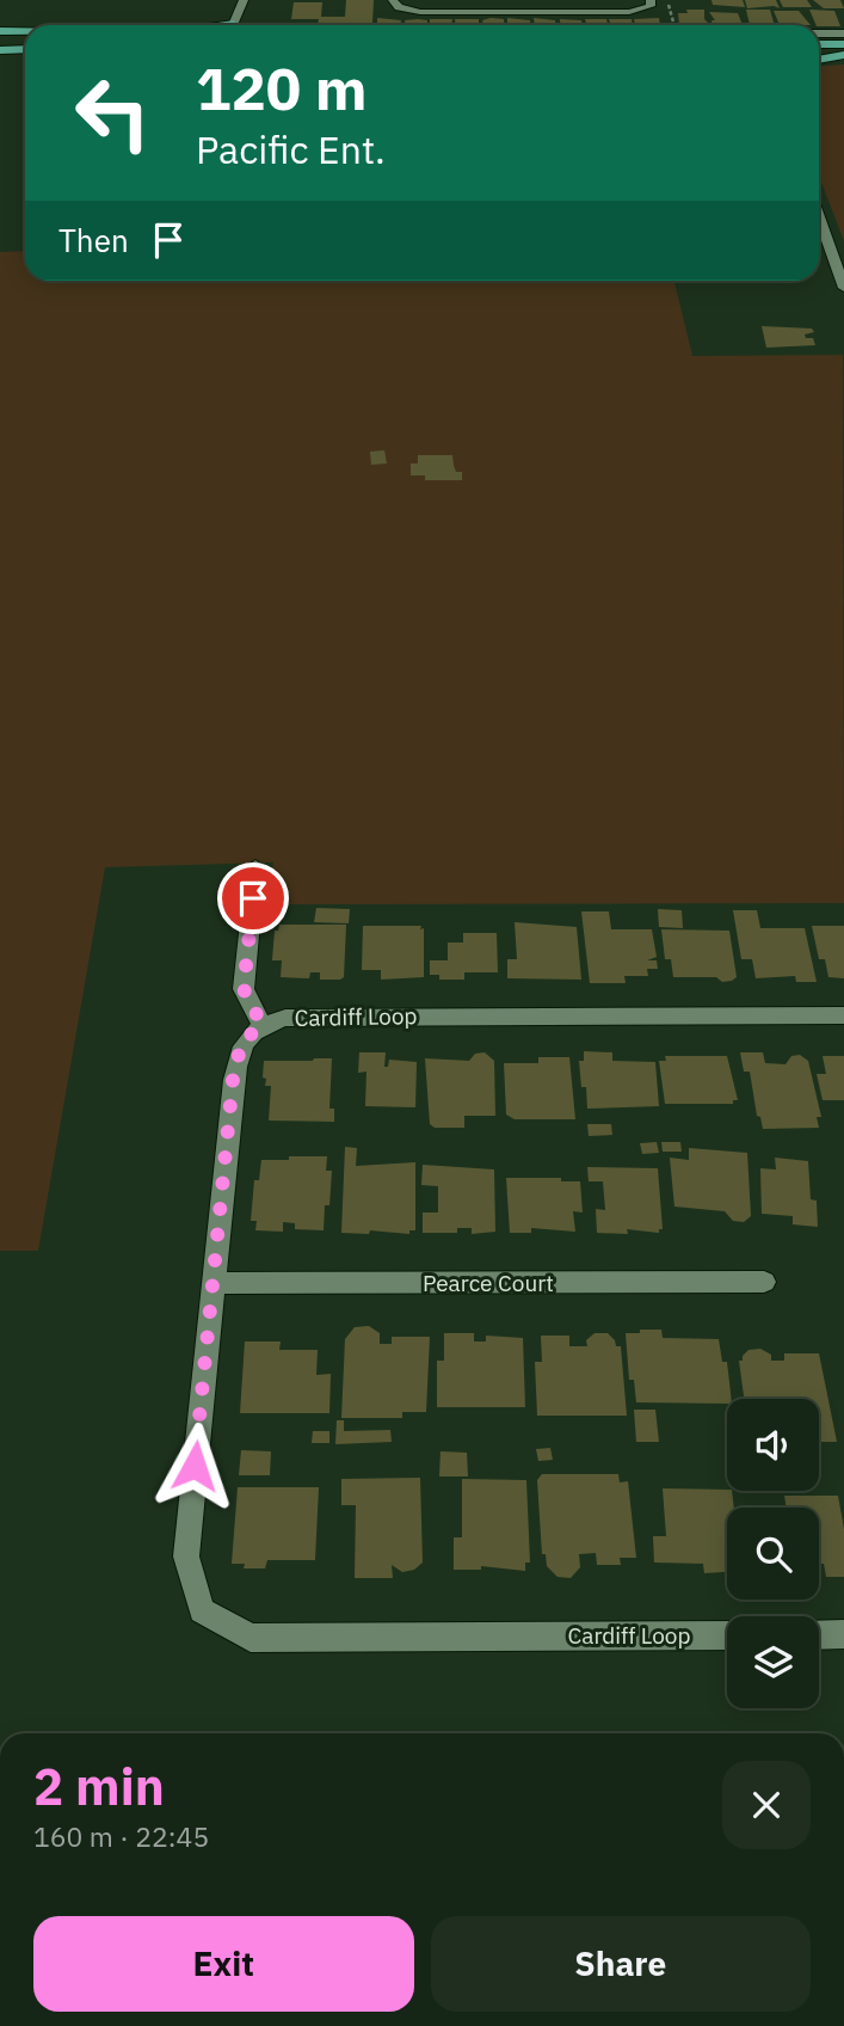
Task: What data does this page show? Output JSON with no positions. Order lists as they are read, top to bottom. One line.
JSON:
{"streets":{"street":["Cardiff Loop","Pearce Court"]},"crossings":[["Cardiff Loop","Pearce Court"]],"page":{"turn":["120 m","Pacific Ent."],"then":"Then","heading":["2 min","160 m · 22:45"],"buttons":["Exit","Share"]}}
